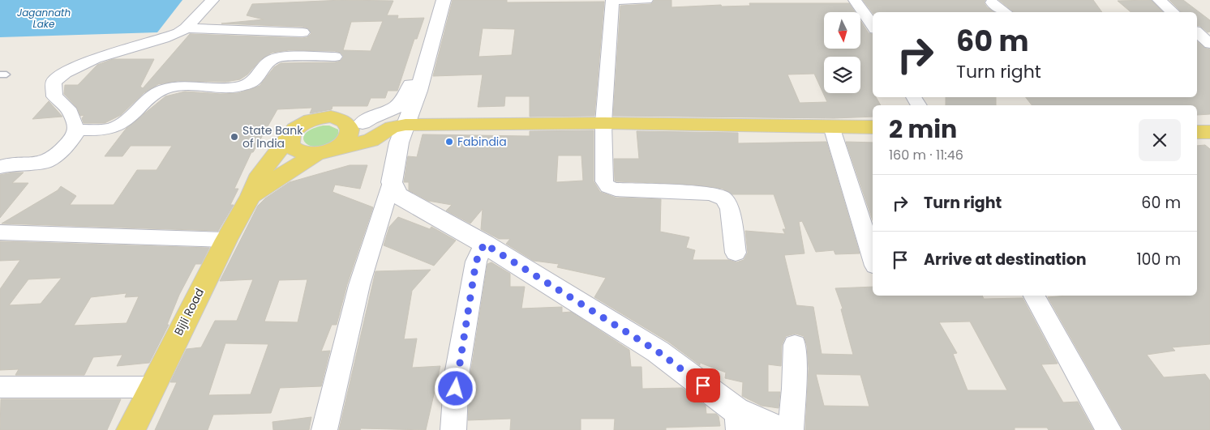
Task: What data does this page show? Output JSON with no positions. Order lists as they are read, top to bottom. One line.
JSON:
{"streets":{"main road":["Bijli Road"]},"water":["Jagannath Lake"],"places":["State Bank of India","Fabindia"],"north":"bottom","page":{"turn":["60 m","Turn right"],"heading":["2 min","160 m · 11:46"],"list":[{"name":"Turn right","value":"60 m"},{"name":"Arrive at destination","value":"100 m"}]}}
